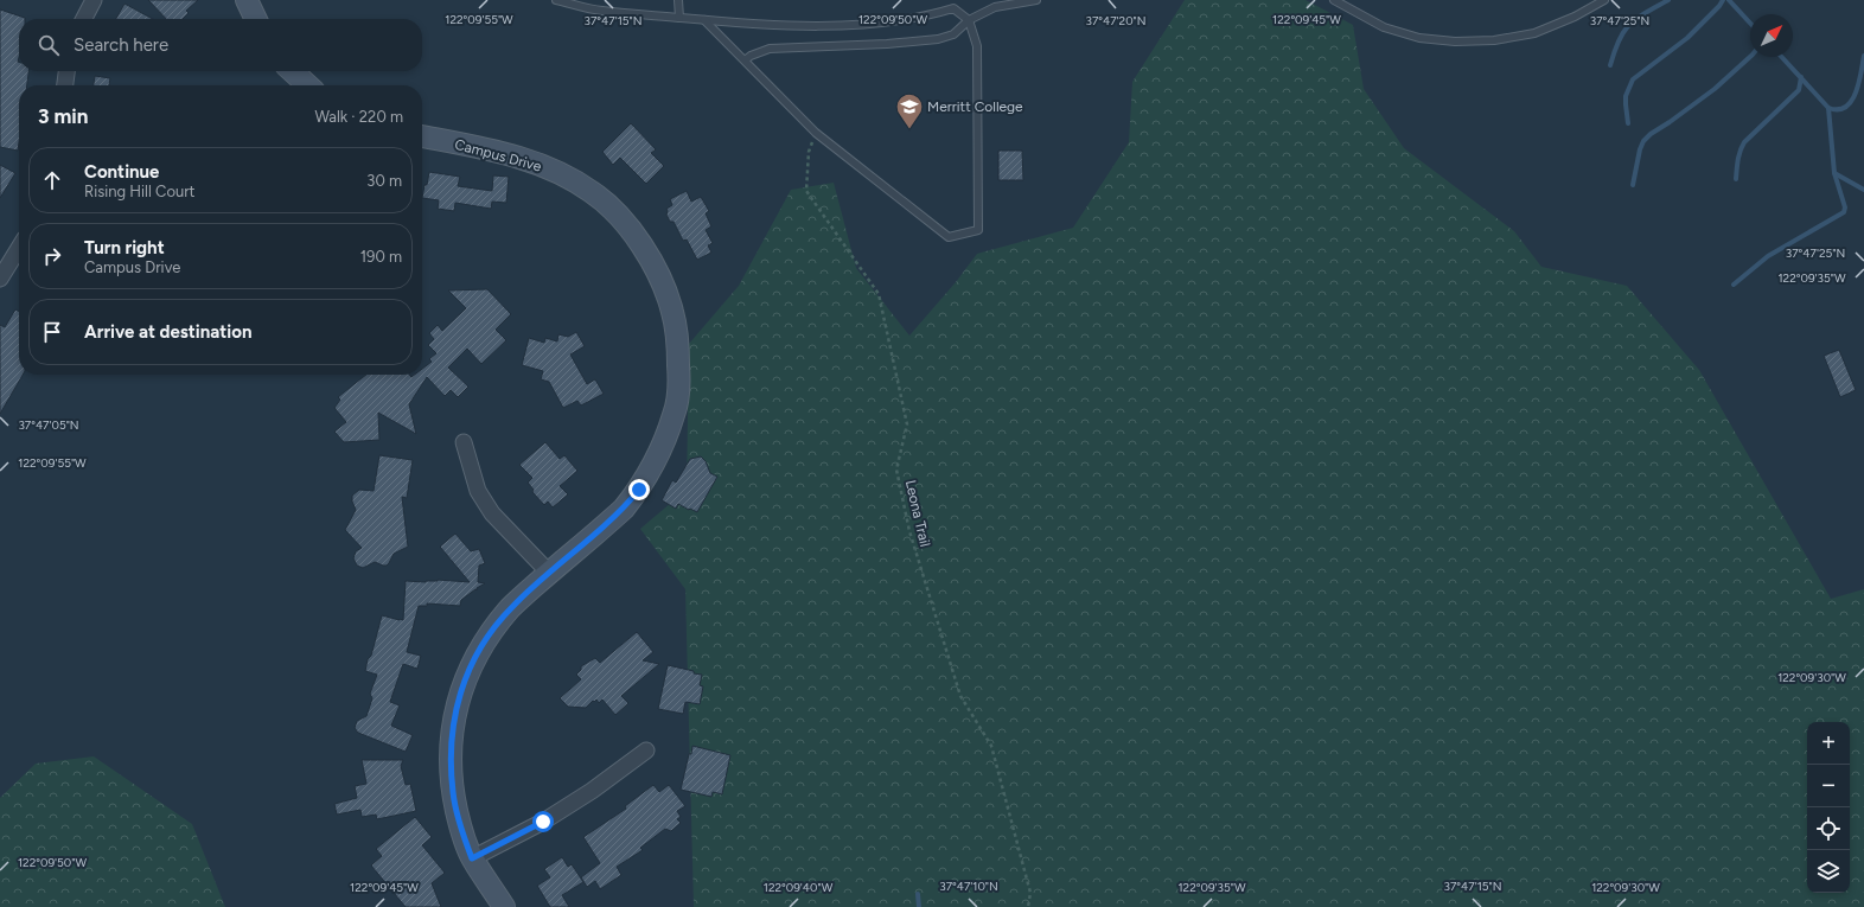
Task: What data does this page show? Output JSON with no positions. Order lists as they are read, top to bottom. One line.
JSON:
{"streets":{"street":["Campus Drive"],"path":["Leona Trail"]},"places":{"school or university":["Merritt College"]},"north":"top right","page":{"search":"Search here","heading":["3 min","Walk · 220 m"],"list":[["Continue","Rising Hill Court","30 m"],["Turn right","Campus Drive","190 m"],"Arrive at destination"],"map_buttons":["+","−"]},"coordinates":["122°09'55\"W","122°09'50\"W","122°09'45\"W","37°47'15\"N","37°47'20\"N","37°47'25\"N","122°09'35\"W","37°47'05\"N","122°09'30\"W","37°47'10\"N","122°09'40\"W"]}
